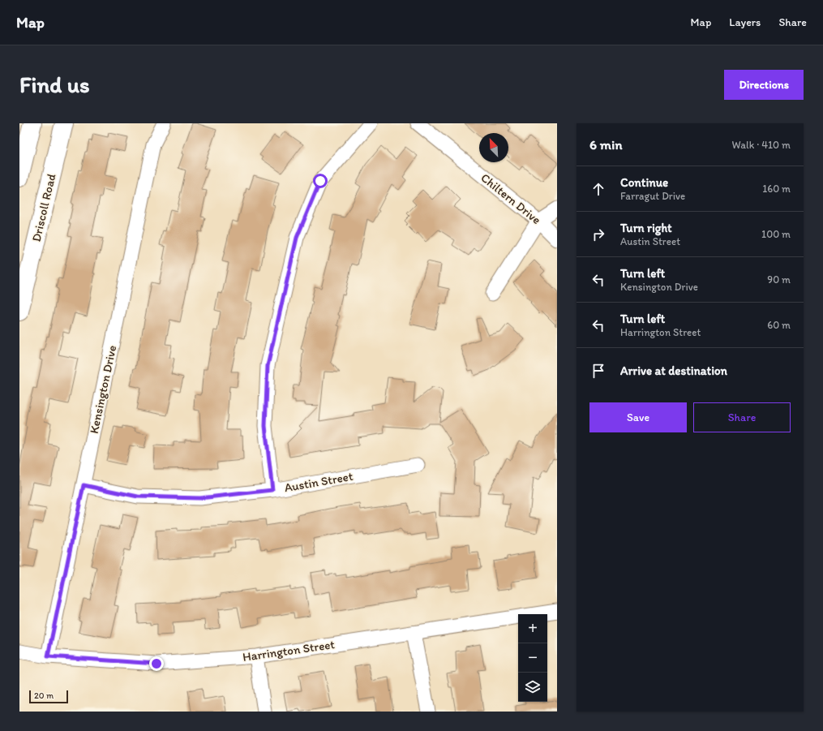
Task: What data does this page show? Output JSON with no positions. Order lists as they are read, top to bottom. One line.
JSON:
{"streets":{"street":["Chiltern Drive","Driscoll Road","Kensington Drive","Austin Street","Harrington Street"]},"crossings":[["Kensington Drive","Austin Street"],["Kensington Drive","Harrington Street"]],"scale_bar":"20 m","north":"top left","page":{"header":"Map","nav":["Map","Layers","Share"],"buttons":["Directions",["Save","Share"]],"title":"Find us","heading":["6 min","Walk · 410 m"],"list":[["Continue","Farragut Drive","160 m"],["Turn right","Austin Street","100 m"],["Turn left","Kensington Drive","90 m"],["Turn left","Harrington Street","60 m"],"Arrive at destination"],"map_buttons":["+","−"],"scale":"20 m"}}
